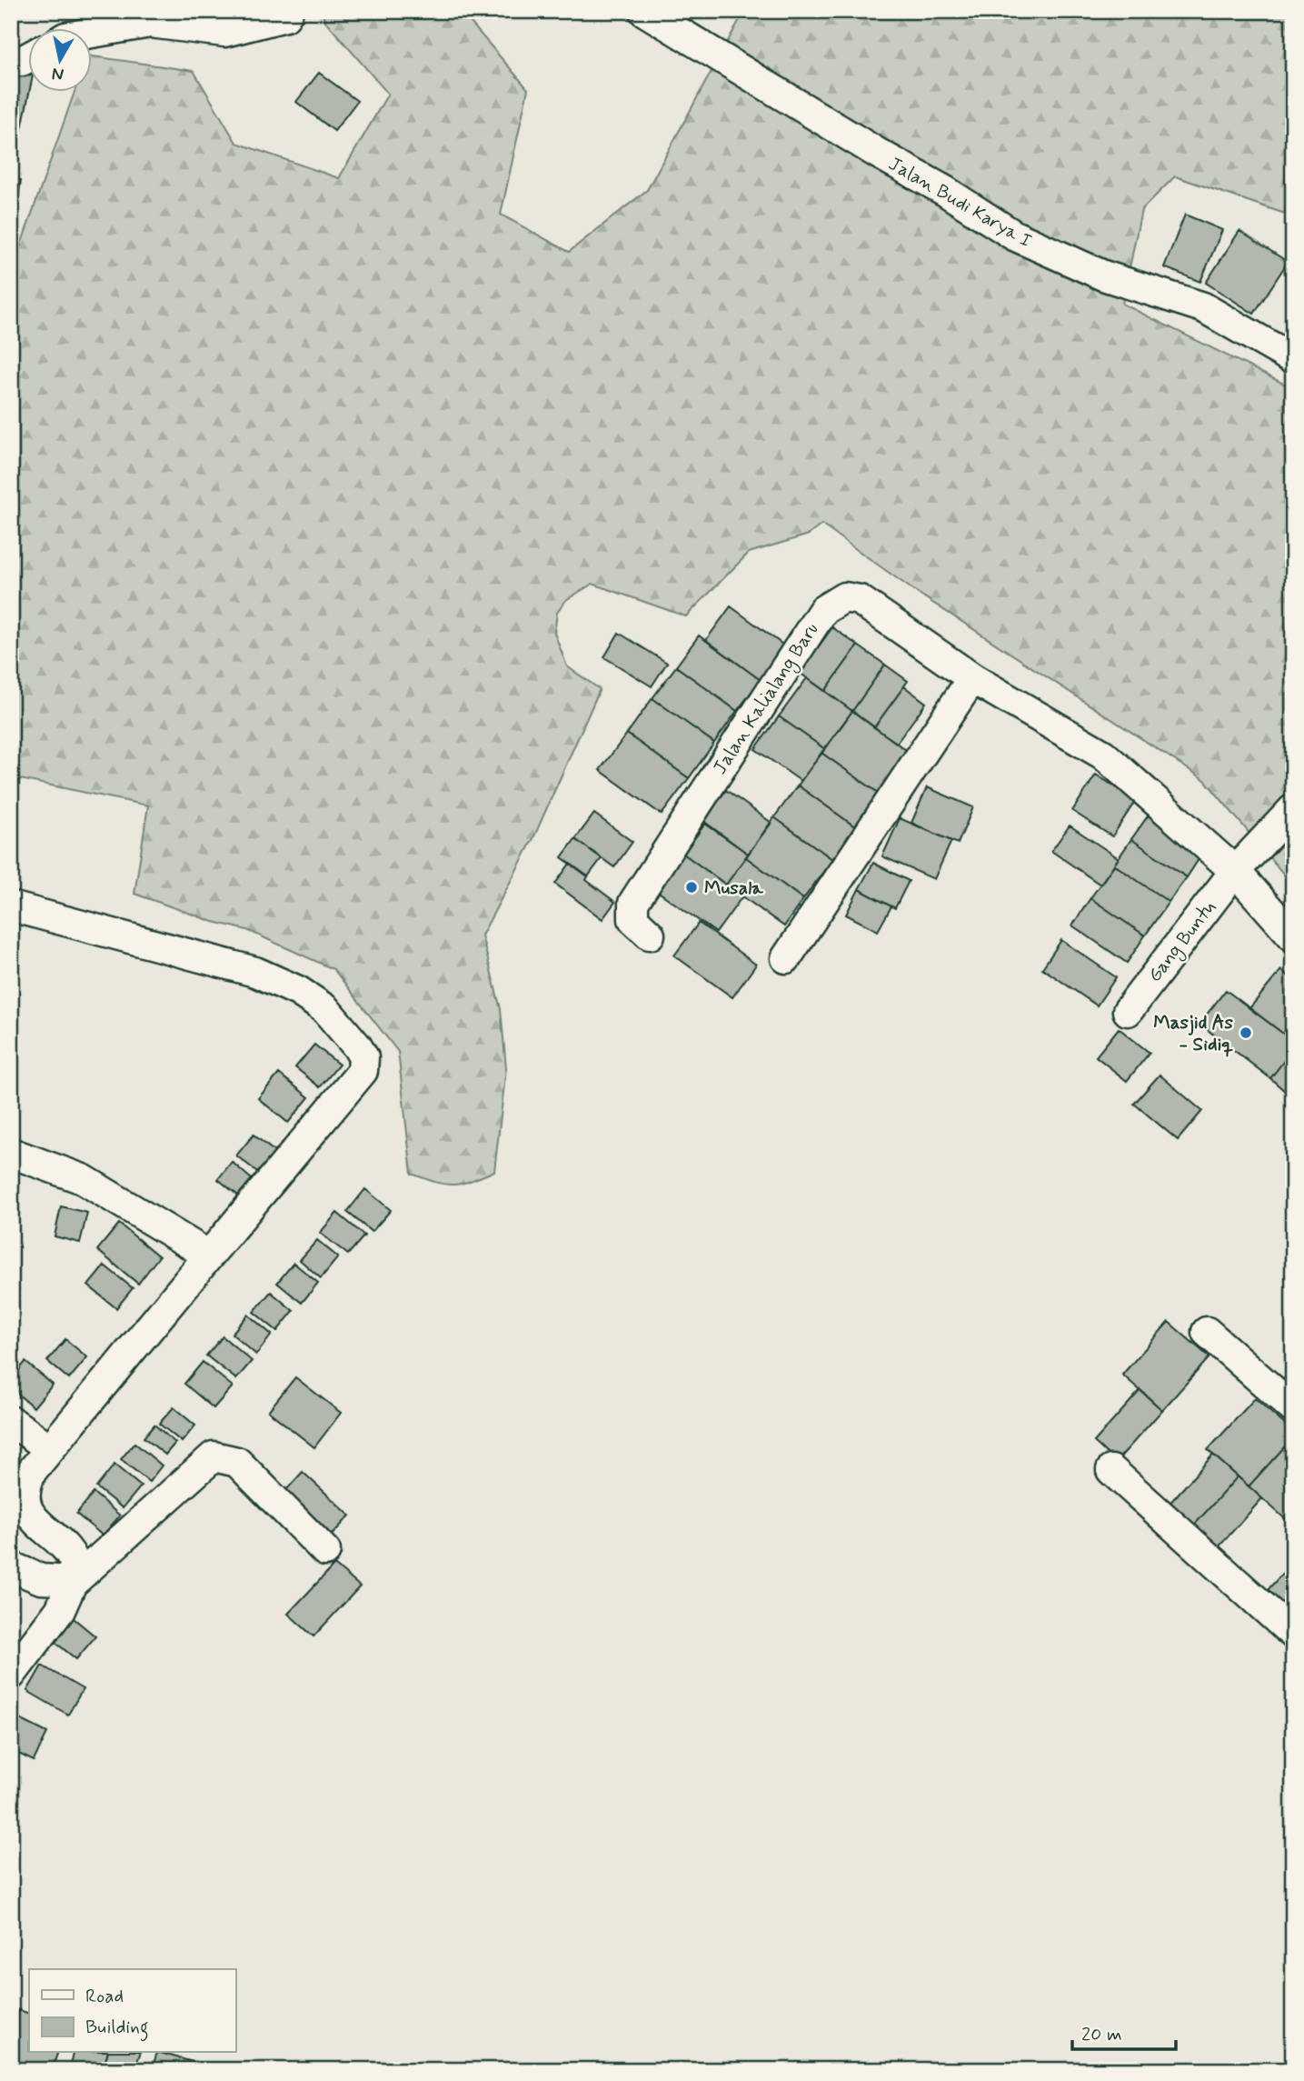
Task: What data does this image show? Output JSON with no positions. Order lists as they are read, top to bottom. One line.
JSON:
{"streets":{"street":["Jalan Budi Karya I","Jalan Kalialang Baru","Gang Buntu"]},"crossings":[["Jalan Kalialang Baru","Gang Buntu"]],"places":["Musala","Masjid As - Sidiq"],"legend":["Road","Building"],"scale_bar":"20 m","north":"bottom"}
